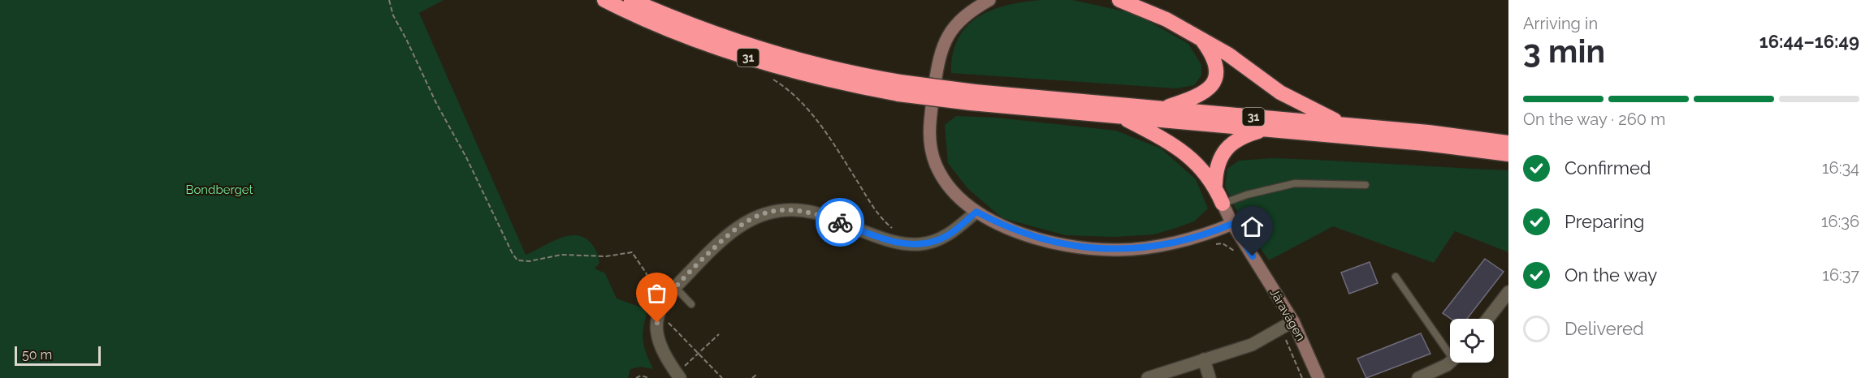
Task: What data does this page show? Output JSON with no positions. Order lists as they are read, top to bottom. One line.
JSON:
{"streets":{"highway":["31"],"street":["Järavägen"]},"parks":["Bondberget"],"scale_bar":"50 m","page":{"heading":["3 min","Arriving in","16:44–16:49"],"bar":"On the way · 260 m","list":[["Confirmed","16:34"],["Preparing","16:36"],["On the way","16:37"],"Delivered"],"scale":"50 m"}}
